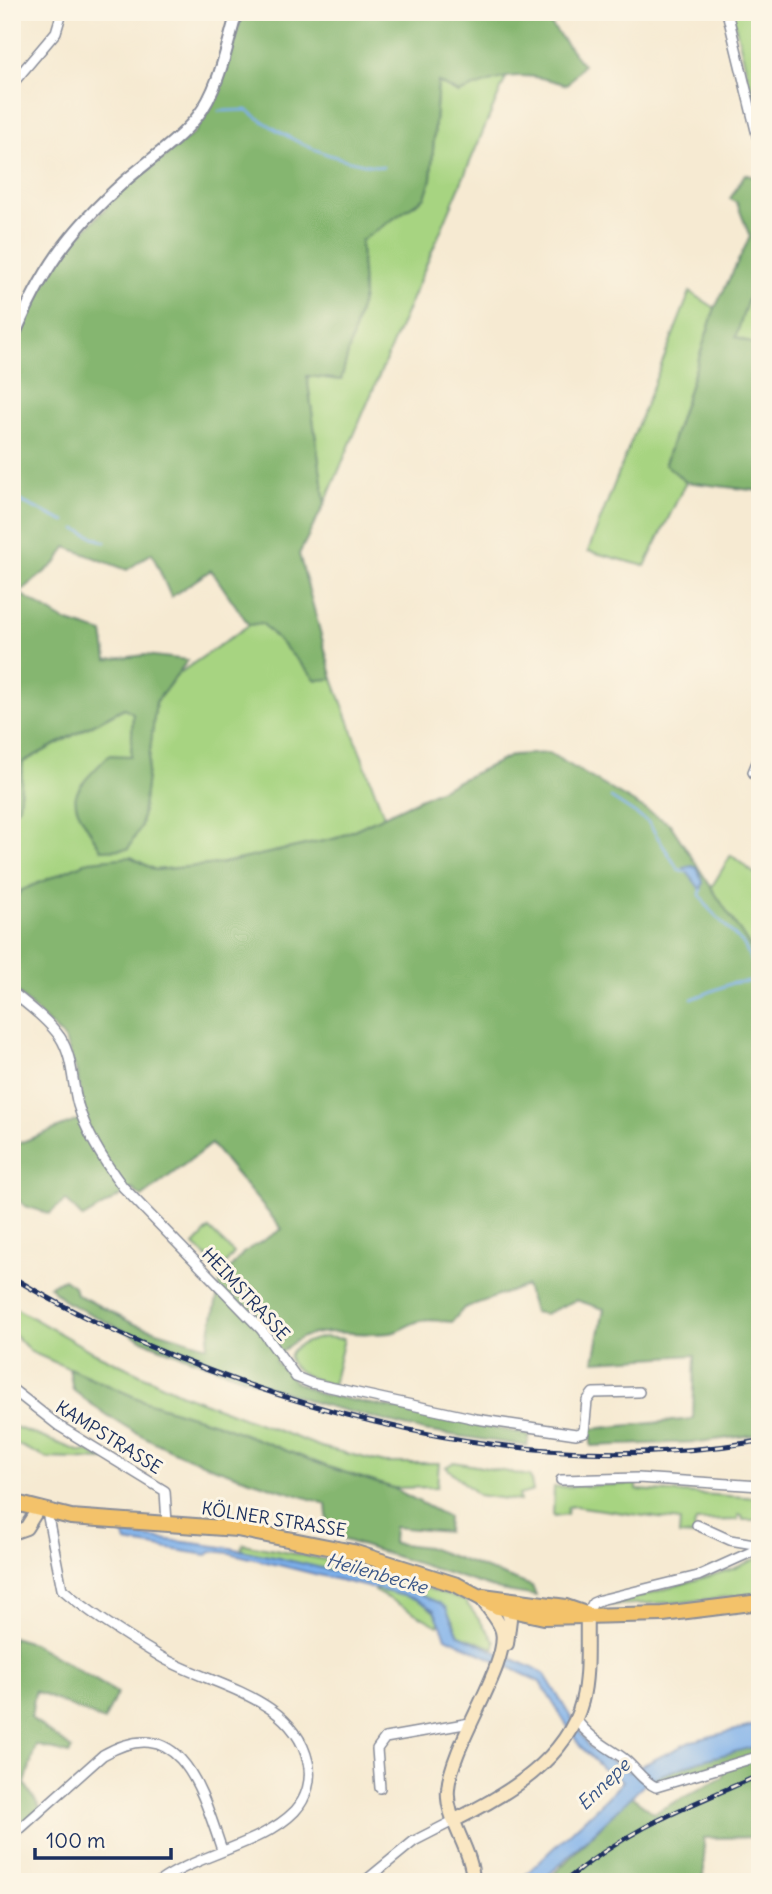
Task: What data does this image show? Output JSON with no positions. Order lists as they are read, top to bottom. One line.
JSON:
{"streets":{"main road":["KÖLNER STRASSE"],"street":["HEIMSTRASSE","KAMPSTRASSE"]},"crossings":[["KAMPSTRASSE","KÖLNER STRASSE"]],"water":["Heilenbecke","Ennepe"],"scale_bar":"100 m"}
